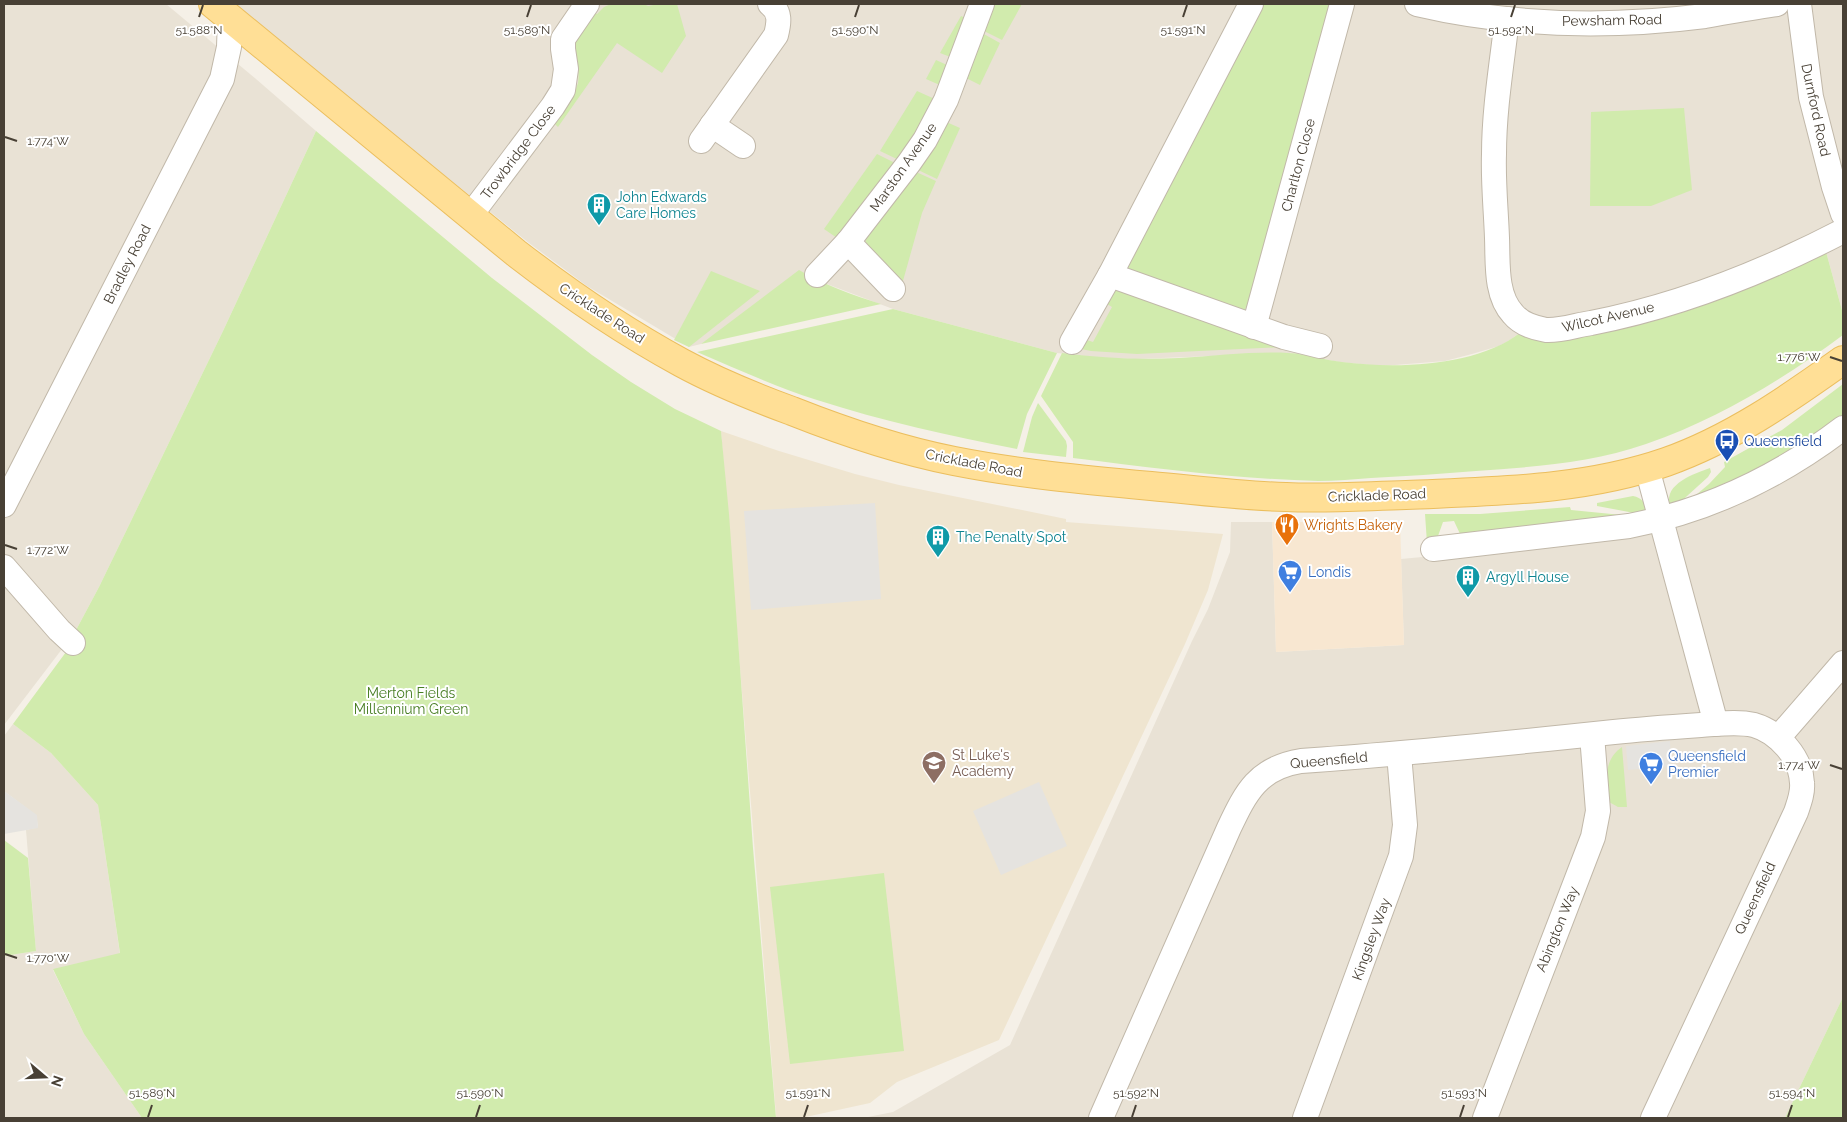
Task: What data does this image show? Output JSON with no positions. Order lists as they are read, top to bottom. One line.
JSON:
{"streets":{"main road":["Cricklade Road"],"street":["Pewsham Road","Durnford Road","Trowbridge Close","Charlton Close","Marston Avenue","Bradley Road","Wilcot Avenue","Queensfield","Abington Way","Kingsley Way"]},"crossings":[["Pewsham Road","Wilcot Avenue"],["Trowbridge Close","Cricklade Road"],["Bradley Road","Cricklade Road"],["Queensfield","Abington Way"],["Queensfield","Kingsley Way"]],"parks":["Merton Fields Millennium Green"],"places":{"building":["John Edwards Care Homes","The Penalty Spot","Argyll House"],"bus stop":["Queensfield"],"restaurant":["Wrights Bakery"],"supermarket":["Londis","Queensfield Premier"],"school or university":["St Luke's Academy"]},"north":"right","coordinates":["51.588°N","51.589°N","51.590°N","51.591°N","51.592°N","1.774°W","1.776°W","1.772°W","1.770°W","51.593°N","51.594°N"]}
